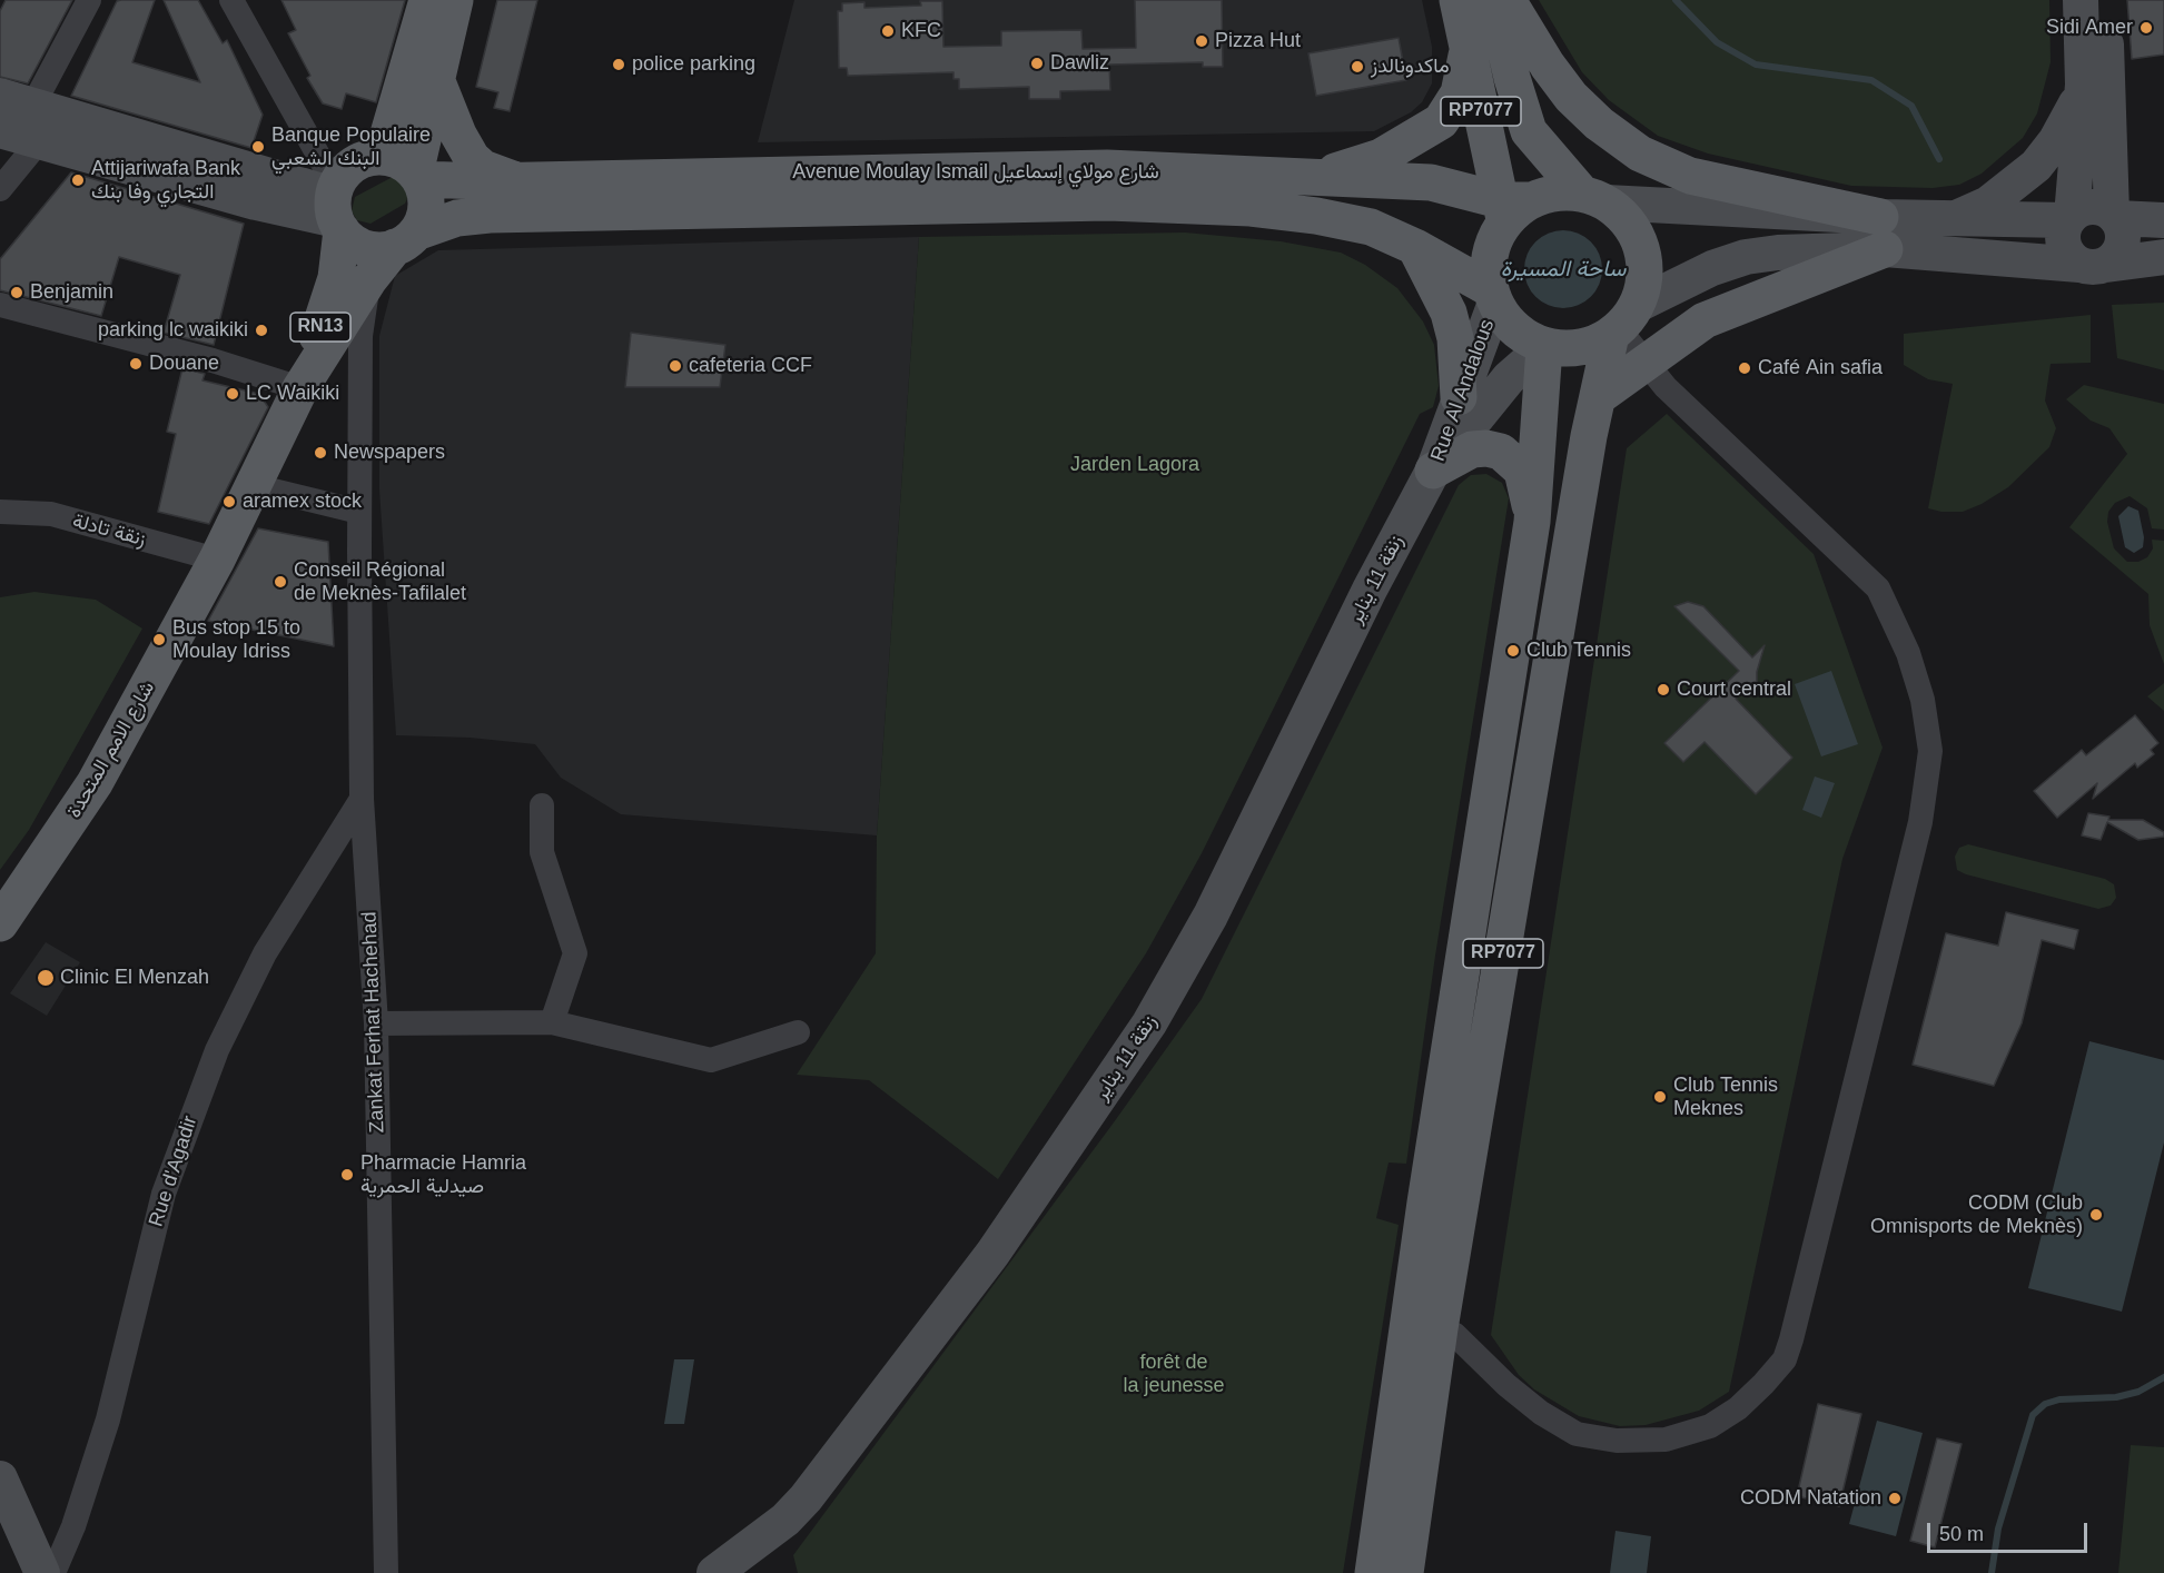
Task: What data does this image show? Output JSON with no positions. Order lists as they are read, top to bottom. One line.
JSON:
{"streets":{"main road":["RP7077","Avenue Moulay Ismail شارع مولاي إسماعيل","RN13","Rue Al Andalous","زنقة 11 يناير","شارع الامم المتحدة"],"street":["زنقة تادلة","Zankat Ferhat Hachehad","Rue d'Agadir"]},"crossings":[["RP7077","Avenue Moulay Ismail شارع مولاي إسماعيل"],["RP7077","Rue Al Andalous"],["Avenue Moulay Ismail شارع مولاي إسماعيل","RN13"],["Avenue Moulay Ismail شارع مولاي إسماعيل","Rue Al Andalous"],["RN13","شارع الامم المتحدة"],["RN13","Zankat Ferhat Hachehad"],["Rue Al Andalous","زنقة 11 يناير"],["زنقة تادلة","شارع الامم المتحدة"],["Zankat Ferhat Hachehad","Rue d'Agadir"]],"water":["ساحة المسيرة"],"parks":["Jarden Lagora","forêt de la jeunesse"],"places":["Sidi Amer","KFC","Pizza Hut","Dawliz","police parking","ماكدونالدز","Banque Populaire البنك الشعبي","Attijariwafa Bank التجاري وفا بنك","Benjamin","parking lc waikiki","Douane","cafeteria CCF","Café Ain safia","LC Waikiki","Newspapers","aramex stock","Conseil Régional de Meknès-Tafilalet","Bus stop 15 to Moulay Idriss","Club Tennis","Court central","Clinic El Menzah","Club Tennis Meknes","Pharmacie Hamria صيدلية الحمرية","CODM (Club Omnisports de Meknès)","CODM Natation"],"scale_bar":"50 m"}
